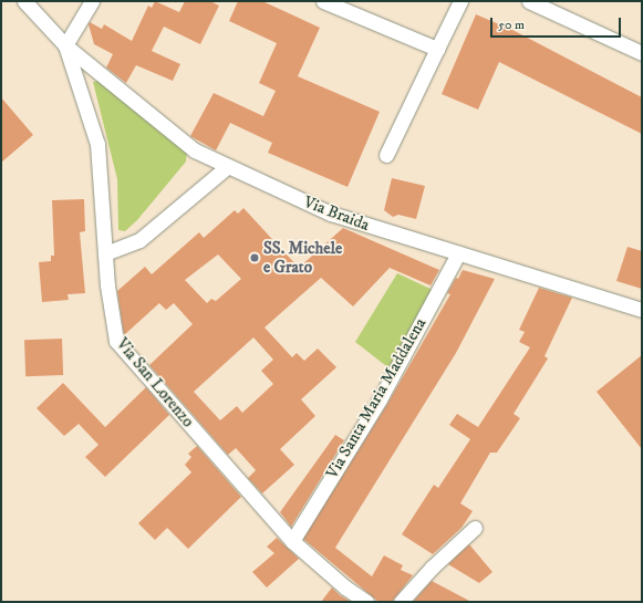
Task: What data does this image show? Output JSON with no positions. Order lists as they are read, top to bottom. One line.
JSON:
{"streets":{"street":["Via Braida","Via San Lorenzo","Via Santa Maria Maddalena"]},"crossings":[["Via Braida","Via San Lorenzo"],["Via Braida","Via Santa Maria Maddalena"],["Via San Lorenzo","Via Santa Maria Maddalena"]],"places":["SS. Michele e Grato"],"scale_bar":"50 m"}
